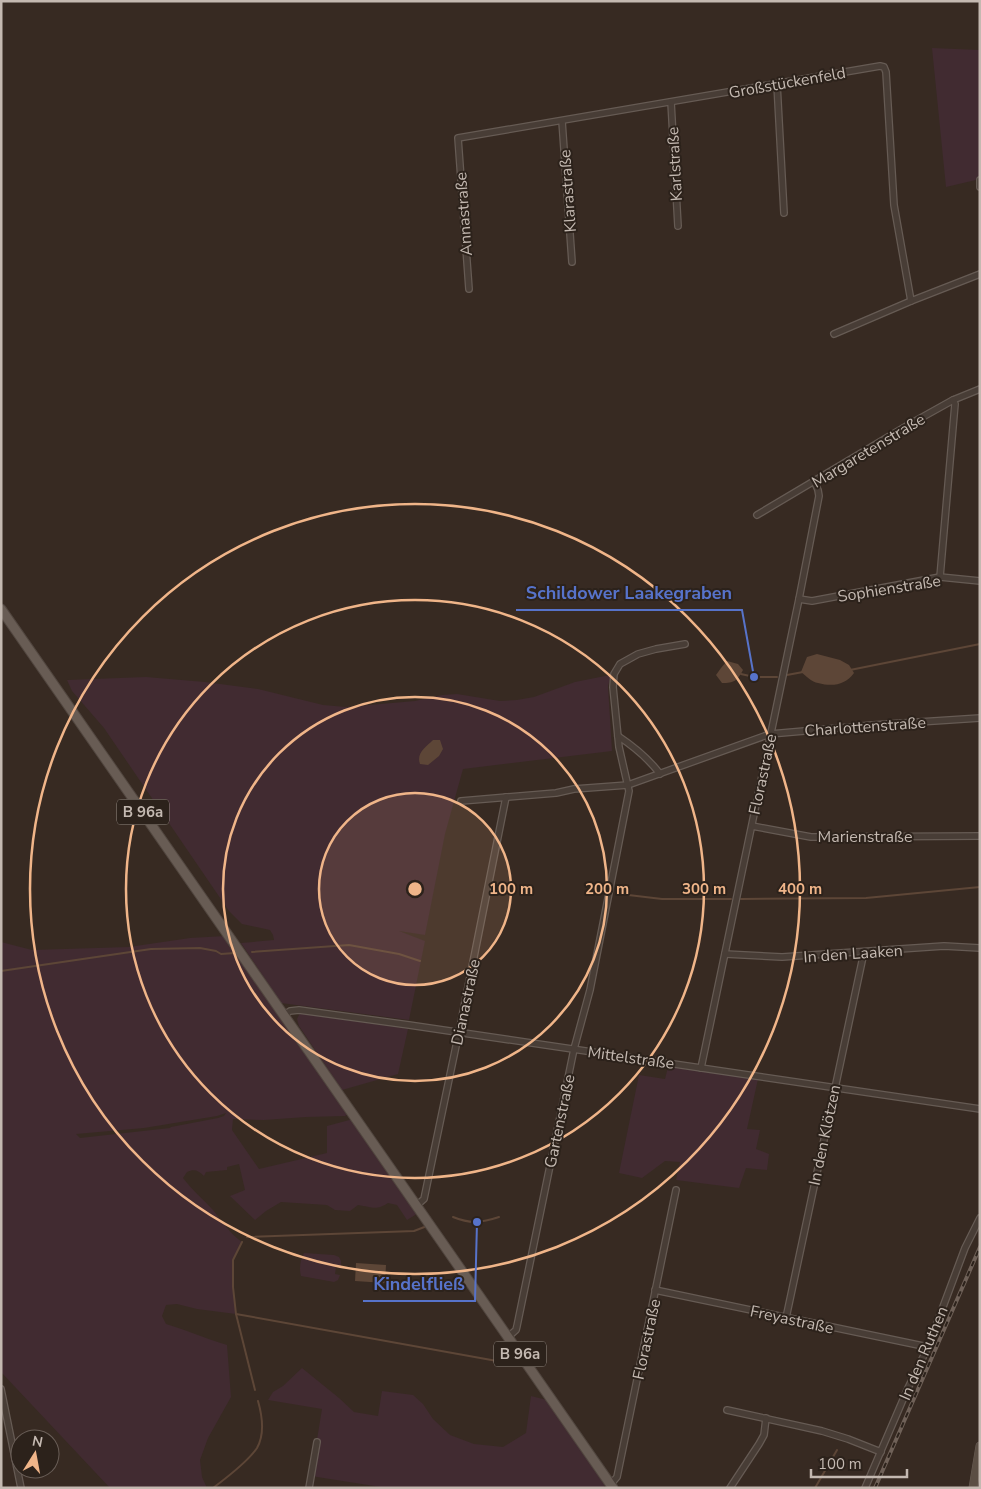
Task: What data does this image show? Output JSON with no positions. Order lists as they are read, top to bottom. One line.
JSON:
{"streets":{"main road":["B 96a"],"street":["Großstückenfeld","Karlstraße","Klarastraße","Annastraße","Margaretenstraße","Sophienstraße","Charlottenstraße","Florastraße","Marienstraße","In den Laaken","Dianastraße","Mittelstraße","Gartenstraße","In den Klötzen","Freyastraße","In den Ruthen"]},"crossings":[["Großstückenfeld","Karlstraße"],["Großstückenfeld","Klarastraße"],["Großstückenfeld","Annastraße"],["Margaretenstraße","Florastraße"],["Sophienstraße","Florastraße"],["Charlottenstraße","Florastraße"],["Charlottenstraße","Dianastraße"],["Charlottenstraße","Gartenstraße"],["Florastraße","B 96a"],["Florastraße","Marienstraße"],["Florastraße","In den Laaken"],["Florastraße","Mittelstraße"],["Florastraße","Freyastraße"],["B 96a","Dianastraße"],["B 96a","Mittelstraße"],["B 96a","Gartenstraße"],["In den Laaken","In den Klötzen"],["Dianastraße","Mittelstraße"],["Mittelstraße","Gartenstraße"],["Mittelstraße","In den Klötzen"],["In den Klötzen","Freyastraße"],["Freyastraße","In den Ruthen"]],"places":["Schildower Laakegraben","Kindelfließ"],"scale_bar":"100 m","north":"top","rings":["100 m","200 m","300 m","400 m"]}
